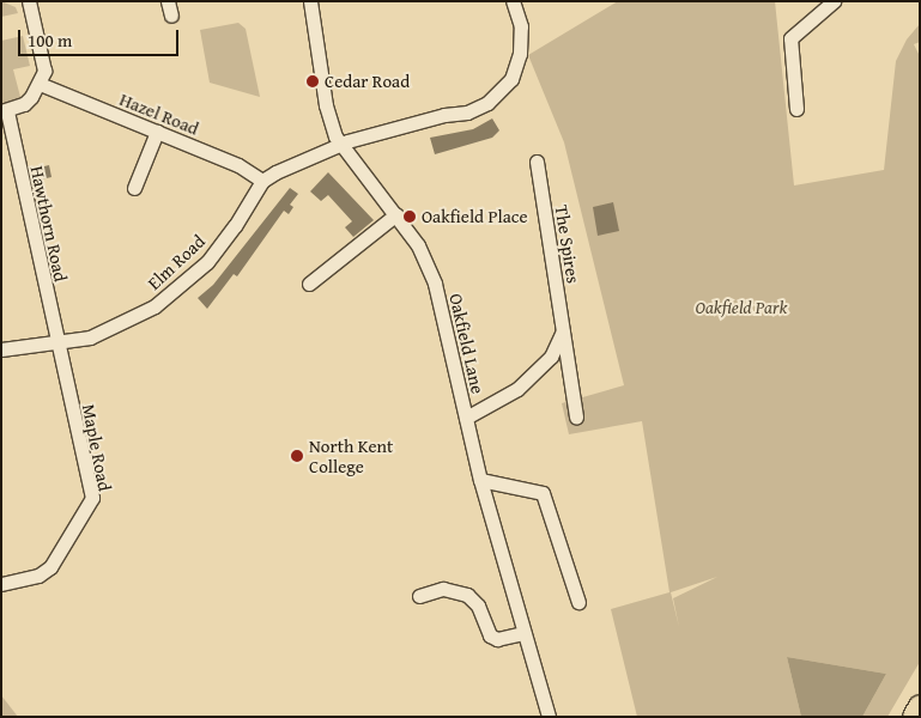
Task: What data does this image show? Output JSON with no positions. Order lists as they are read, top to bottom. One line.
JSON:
{"streets":{"street":["Hazel Road","Hawthorn Road","The Spires","Elm Road","Oakfield Lane","Maple Road"]},"crossings":[["Hazel Road","Elm Road"],["Hawthorn Road","Elm Road"],["Hawthorn Road","Maple Road"],["Elm Road","Maple Road"]],"parks":["Oakfield Park"],"places":["Cedar Road","Oakfield Place","North Kent College"],"scale_bar":"100 m"}
